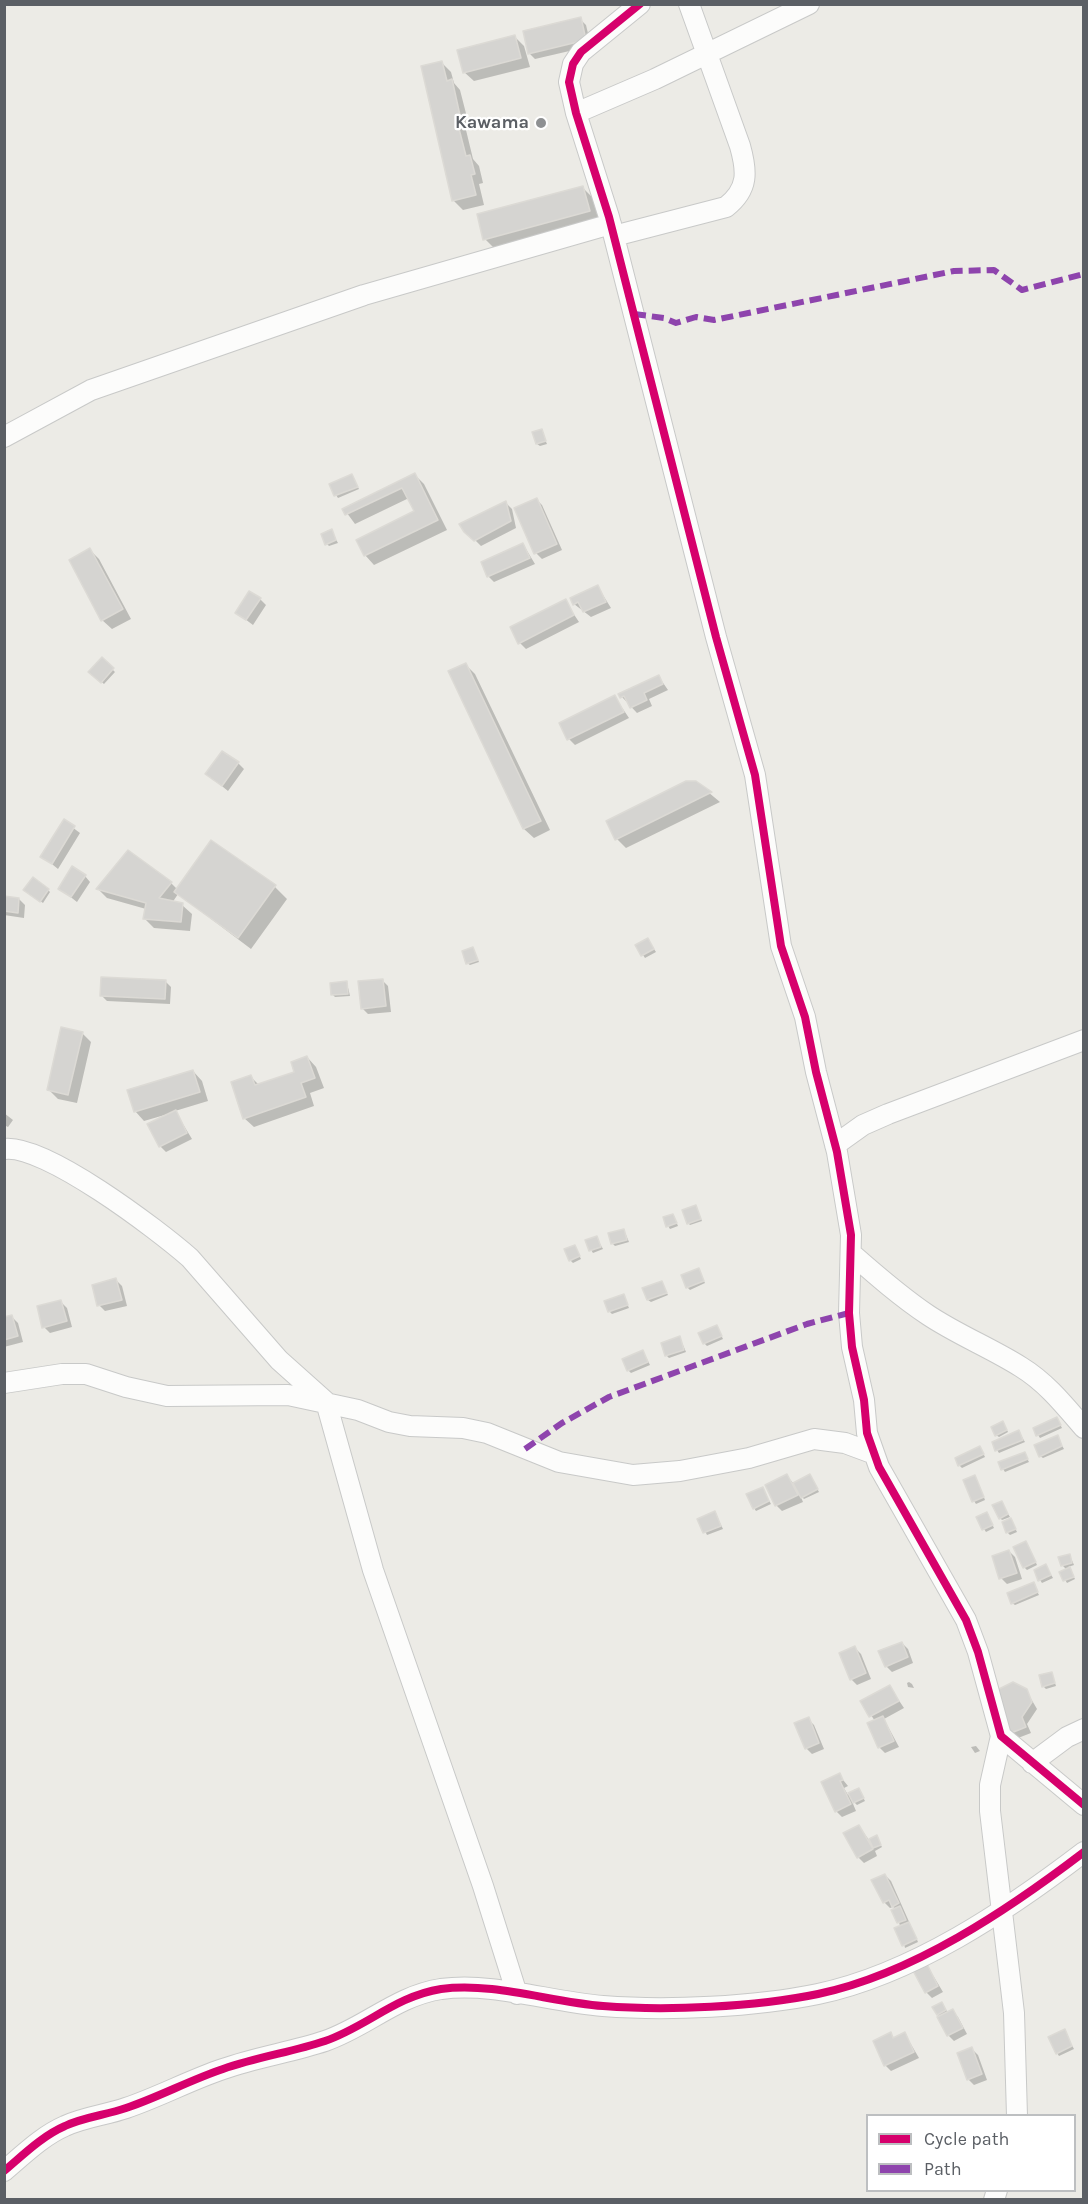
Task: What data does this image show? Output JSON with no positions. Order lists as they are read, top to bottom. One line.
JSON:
{"places":["Kawama"],"legend":["Cycle path","Path"]}
